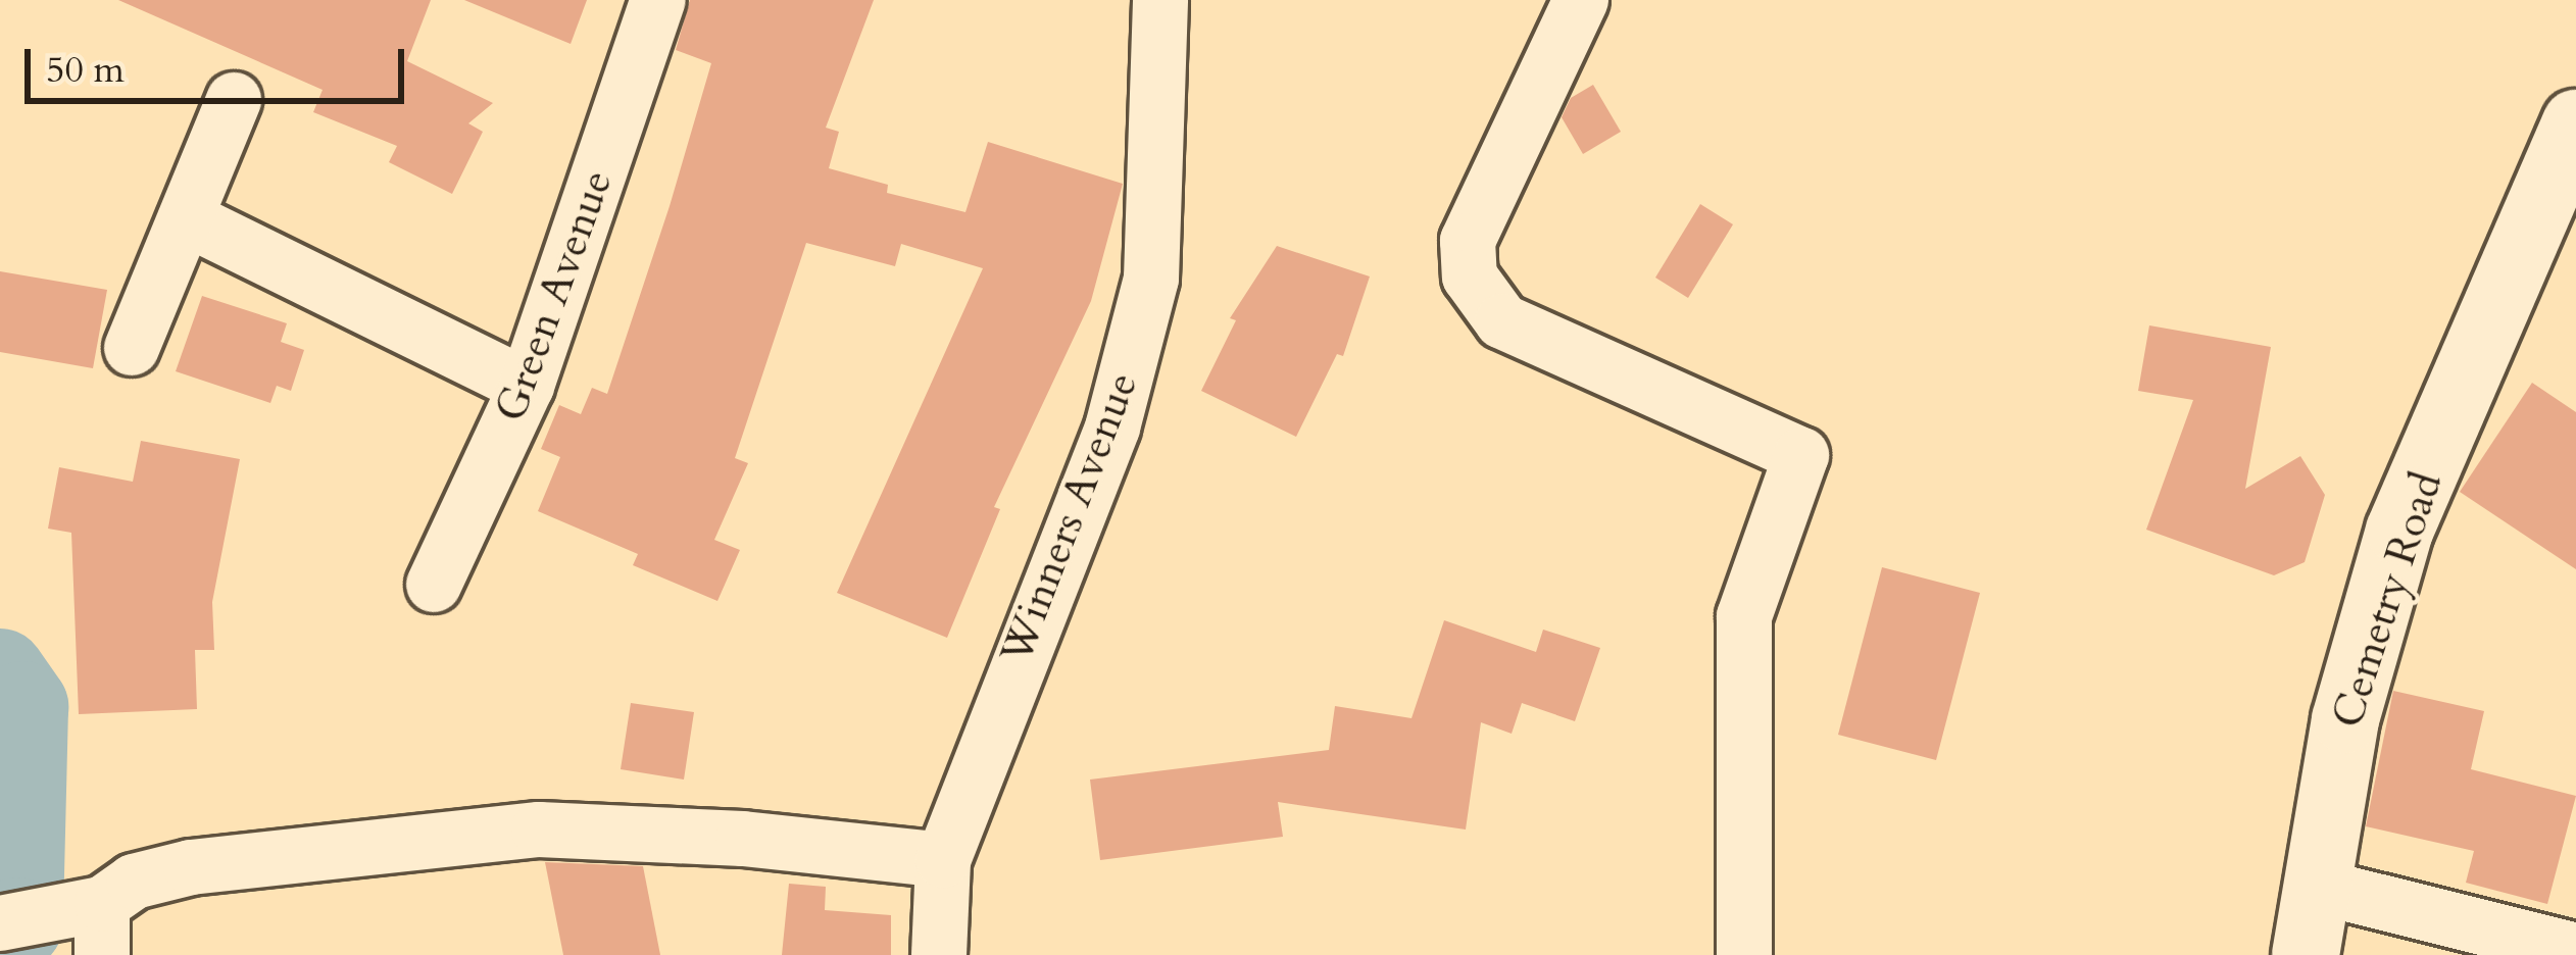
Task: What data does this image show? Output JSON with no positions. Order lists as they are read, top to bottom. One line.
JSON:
{"streets":{"street":["Green Avenue","Winners Avenue","Cemetry Road"]},"scale_bar":"50 m"}
